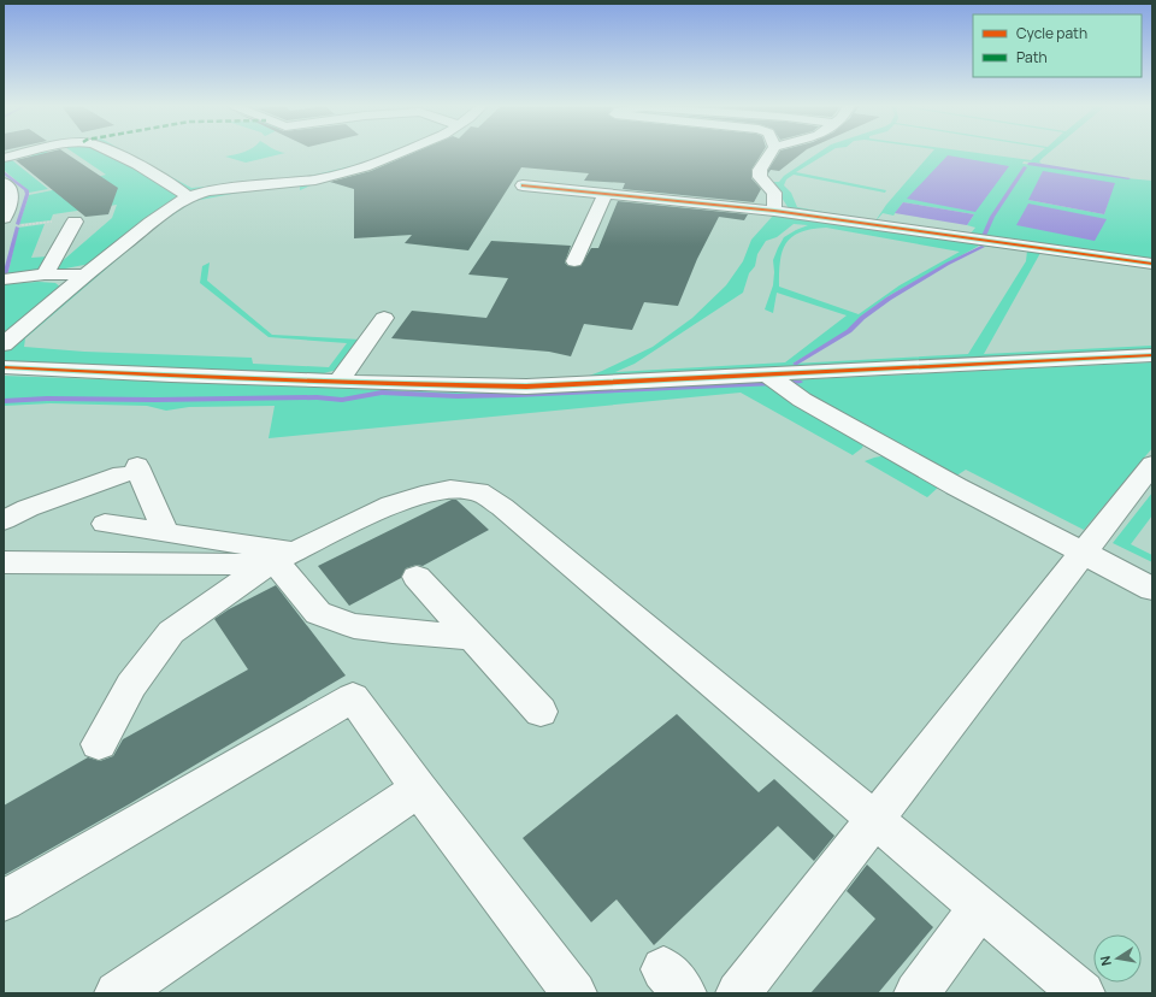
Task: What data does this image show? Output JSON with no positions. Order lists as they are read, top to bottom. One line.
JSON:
{"legend":["Cycle path","Path"],"north":"left"}
